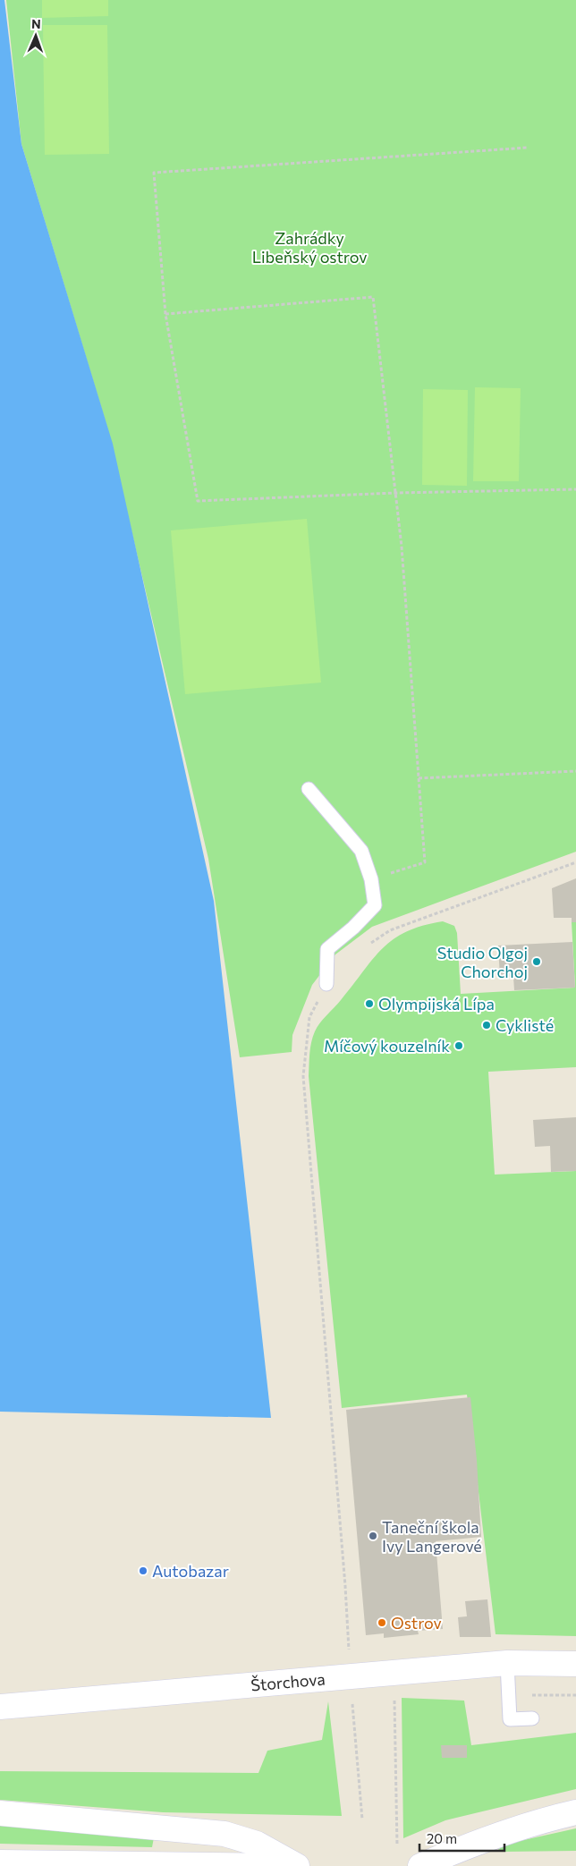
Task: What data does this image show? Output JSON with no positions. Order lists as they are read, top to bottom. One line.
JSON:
{"streets":{"main road":["Štorchova"]},"parks":["Zahrádky Libeňský ostrov"],"places":["Studio Olgoj Chorchoj","Olympijská Lípa","Cyklisté","Míčový kouzelník","Taneční škola Ivy Langerové","Autobazar","Ostrov"],"scale_bar":"20 m","north":"top"}
